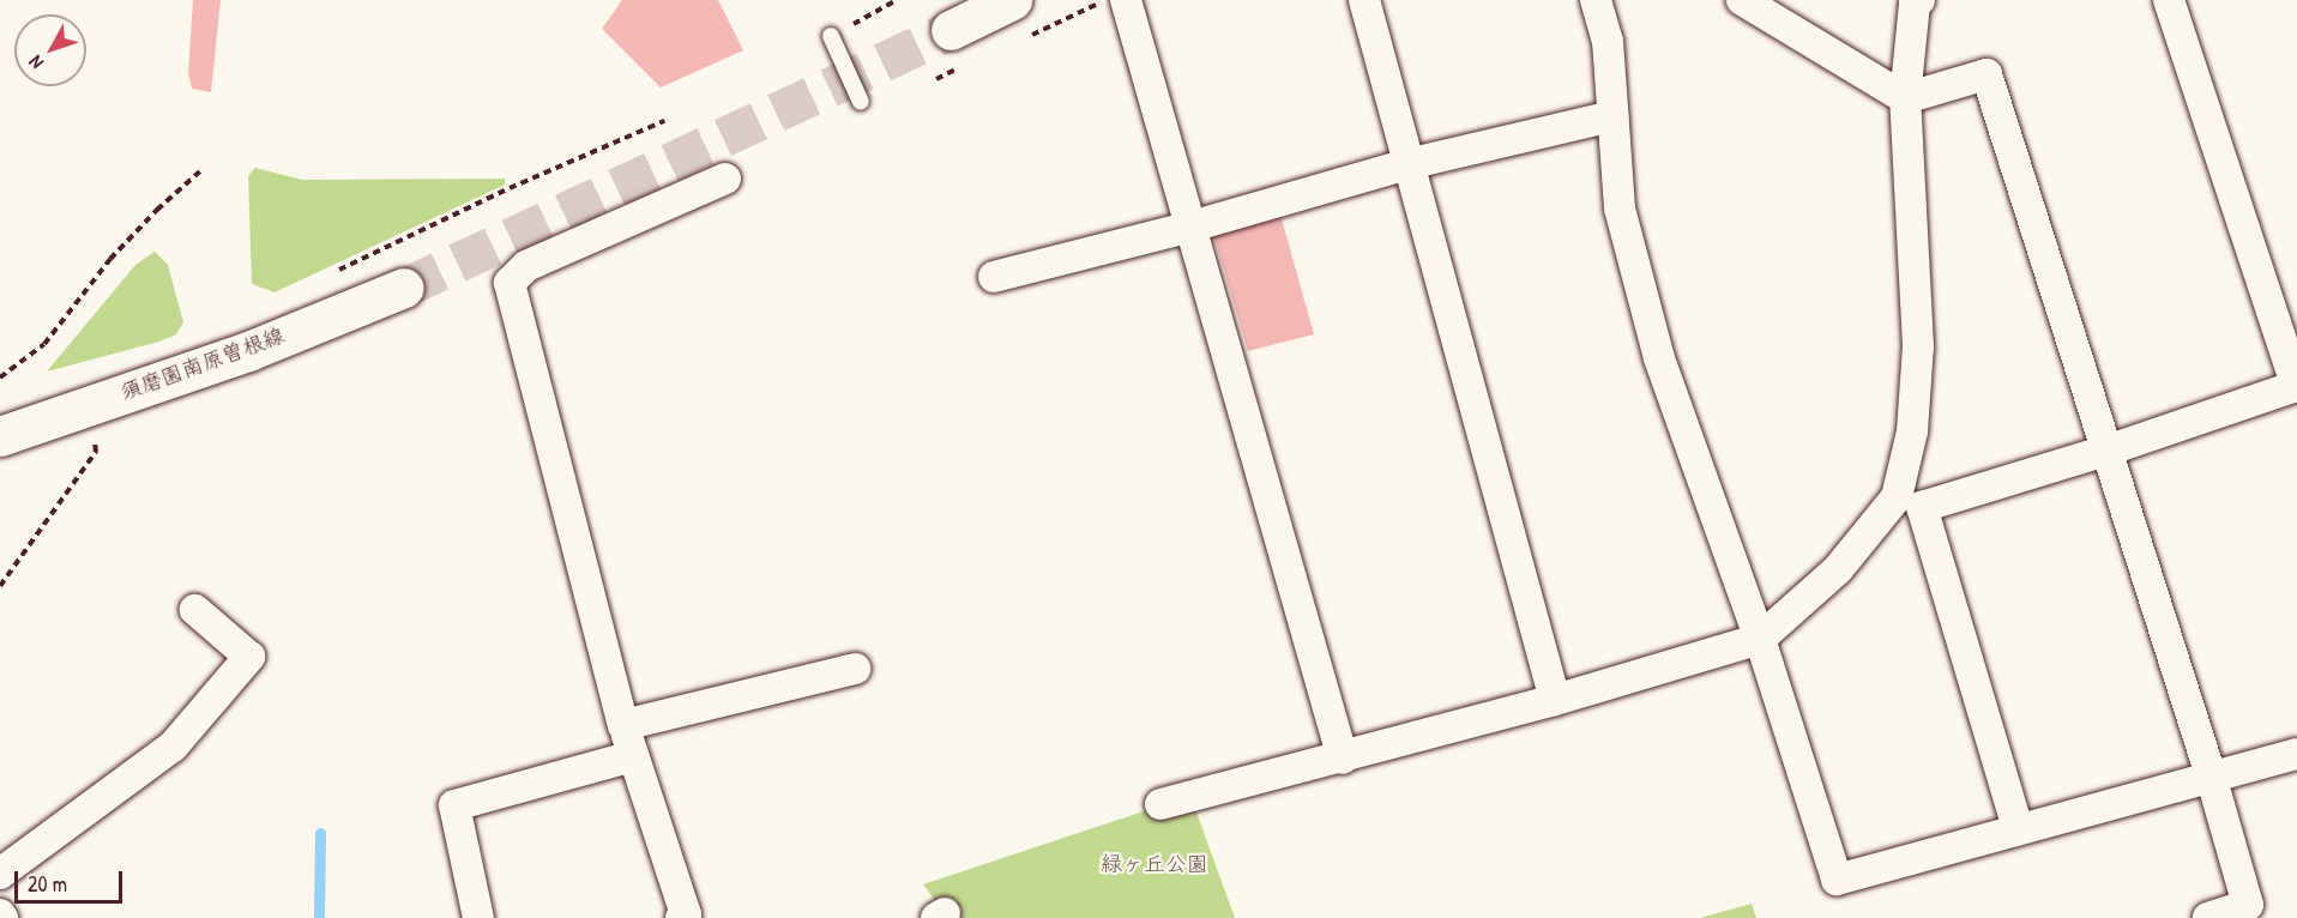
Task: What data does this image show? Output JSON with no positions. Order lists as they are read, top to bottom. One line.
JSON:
{"streets":{"main road":["須磨園南原曽根線"]},"parks":["緑ヶ丘公園"],"scale_bar":"20 m","north":"bottom left"}
